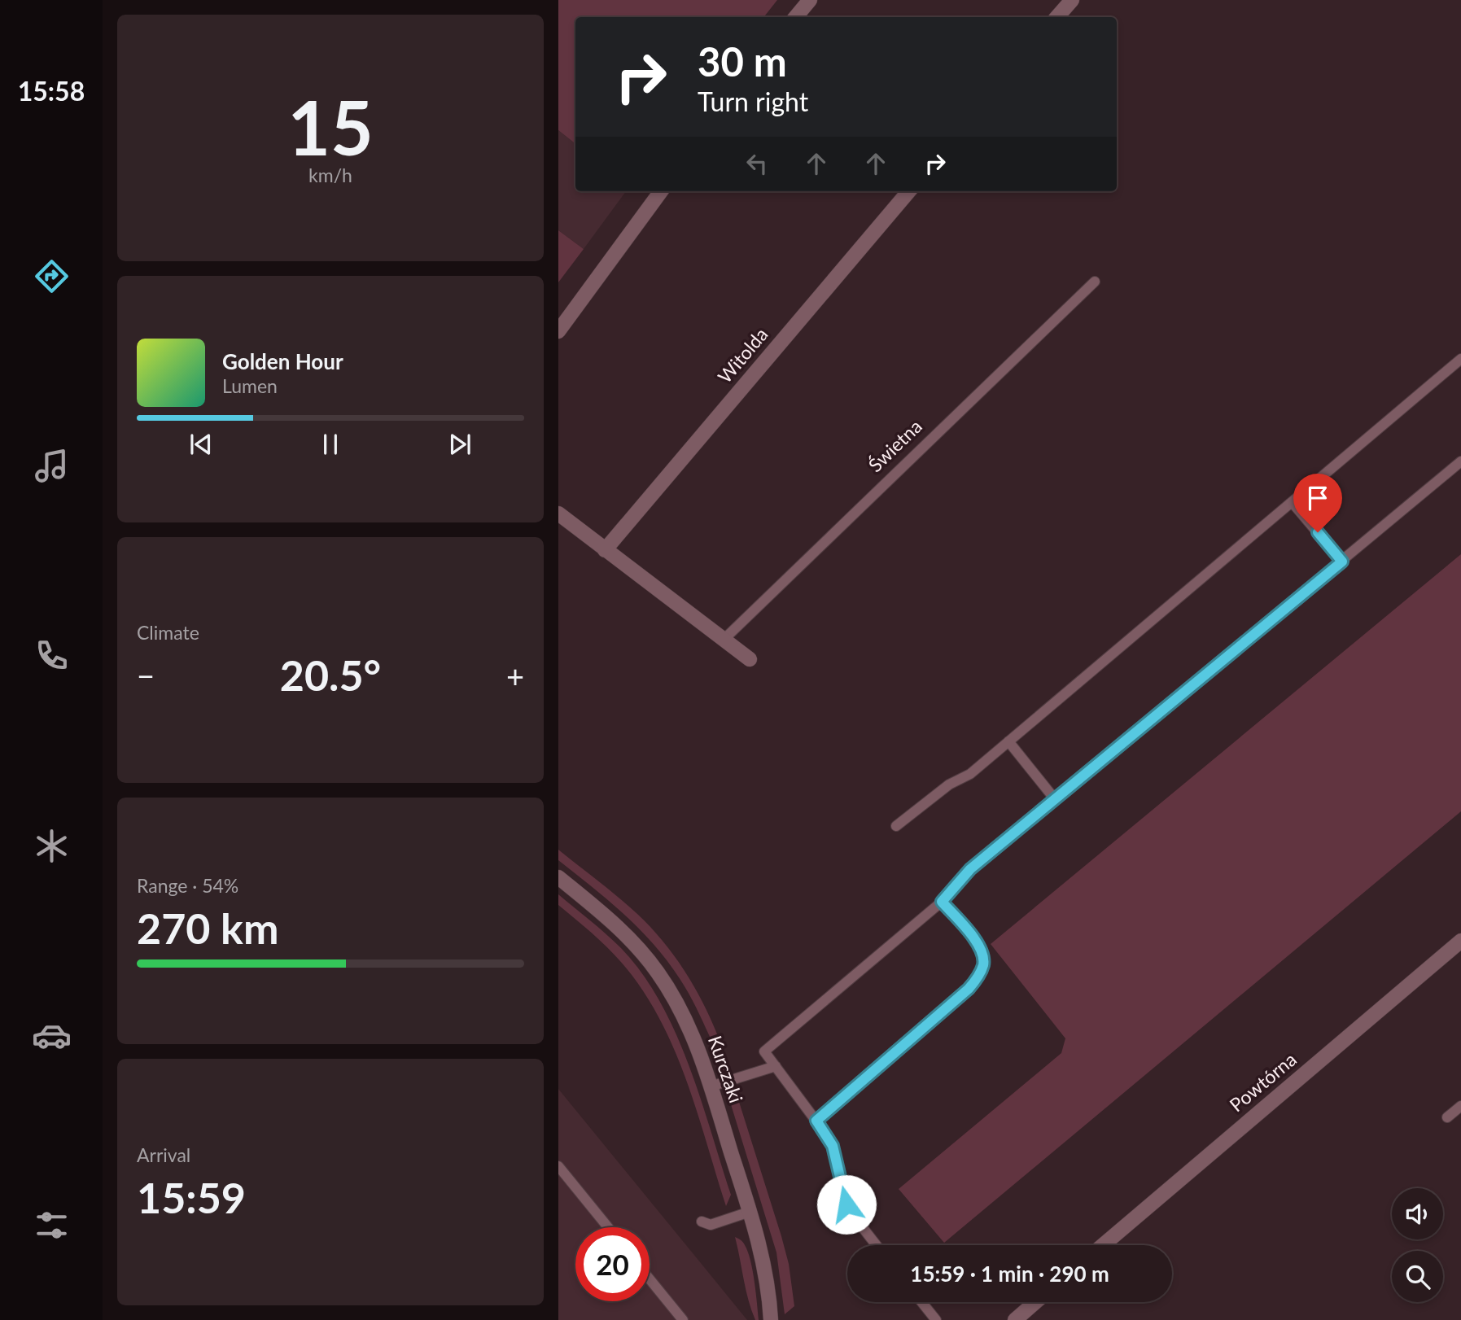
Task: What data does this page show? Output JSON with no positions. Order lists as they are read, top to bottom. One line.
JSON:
{"streets":{"street":["Witolda","Kurczaki","Powtórna"],"lane":["Świetna"]},"page":{"tabs":"15:58","tile":[["15","km/h"],"Climate",["Range · 54%","270 km"],["Arrival","15:59"]],"turn":["30 m","Turn right"],"song":["Golden Hour","Lumen"],"heat":["−","20.5°","+"],"limit":"20","trip":"15:59 · 1 min · 290 m"}}
